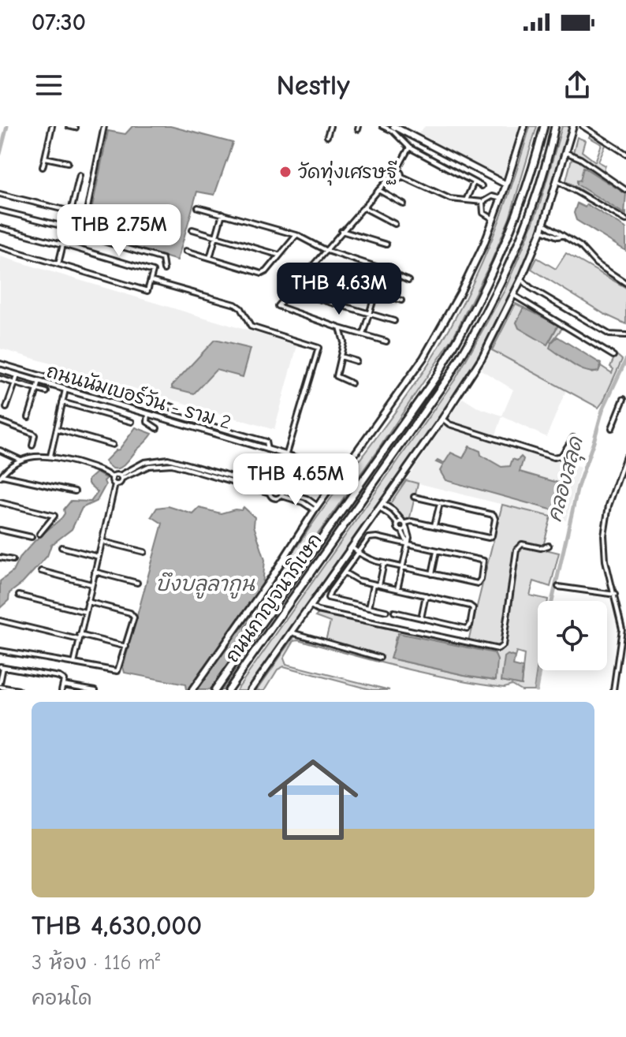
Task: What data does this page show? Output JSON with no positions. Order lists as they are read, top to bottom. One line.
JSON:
{"streets":{"highway":["ถนนกาญจนาภิเษก"],"street":["ถนนนัมเบอร์วัน - ราม 2"]},"water":["คลองสลุด","บึงบลูลากูน"],"places":["วัดทุ่งเศรษฐี"],"page":{"status":"07:30","header":"Nestly","price":["THB 2.75M","THB 4.63M","THB 4.65M"],"list":[{"name":"THB 4,630,000","note":"3 ห้อง · 116 m² · คอนโด"}]}}
